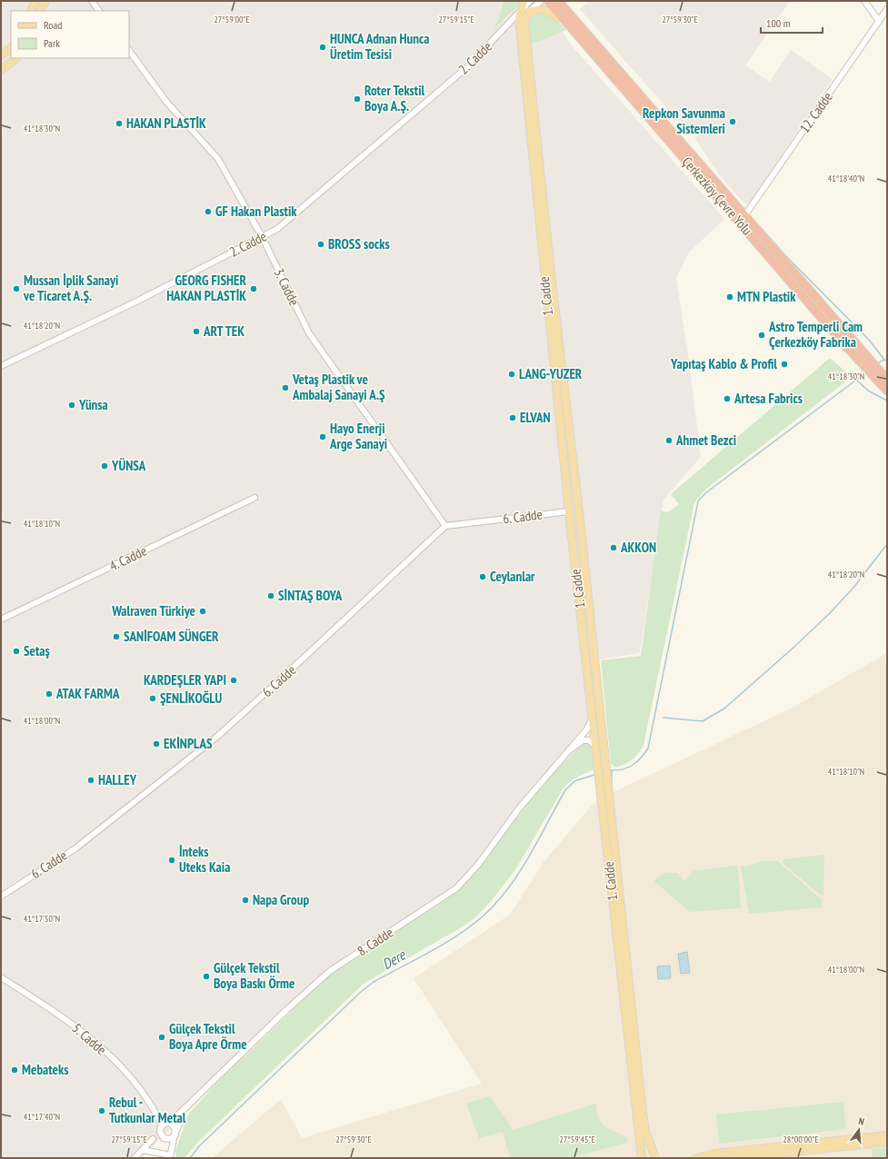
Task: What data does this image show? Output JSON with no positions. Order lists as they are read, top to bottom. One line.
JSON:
{"streets":{"highway":["Çerkezköy Çevre Yolu"],"main road":["1. Cadde"],"street":["2. Cadde","12. Cadde","3. Cadde","6. Cadde","4. Cadde","8. Cadde","5. Cadde"]},"crossings":[["2. Cadde","3. Cadde"],["12. Cadde","Çerkezköy Çevre Yolu"],["3. Cadde","6. Cadde"],["1. Cadde","6. Cadde"],["1. Cadde","8. Cadde"]],"water":["Dere"],"places":["HUNCA Adnan Hunca Üretim Tesisi","Roter Tekstil Boya A.Ş.","Repkon Savunma Sistemleri","HAKAN PLASTİK","GF Hakan Plastik","BROSS socks","Mussan İplik Sanayi ve Ticaret A.Ş.","GEORG FISHER HAKAN PLASTİK","MTN Plastik","ART TEK","Astro Temperli Cam Çerkezköy Fabrika","Yapıtaş Kablo & Profil","LANG-YUZER","Vetaş Plastik ve Ambalaj Sanayi A.Ş","Artesa Fabrics","Yünsa","ELVAN","Hayo Enerji Arge Sanayi","Ahmet Bezci","YÜNSA","AKKON","Ceylanlar","SİNTAŞ BOYA","Walraven Türkiye","SANİFOAM SÜNGER","Setaş","KARDEŞLER YAPI","ATAK FARMA","ŞENLİKOĞLU","EKİNPLAS","HALLEY","İnteks Uteks Kaia","Napa Group","Gülçek Tekstil Boya Baskı Örme","Gülçek Tekstil Boya Apre Örme","Mebateks","Rebul - Tutkunlar Metal"],"legend":["Road","Park"],"scale_bar":"100 m","north":"top","coordinates":["27°59'00\"E","27°59'15\"E","27°59'30\"E","41°18'30\"N","41°18'40\"N","41°18'20\"N","41°18'10\"N","41°18'00\"N","41°17'50\"N","41°17'40\"N","27°59'45\"E","28°00'00\"E"]}
